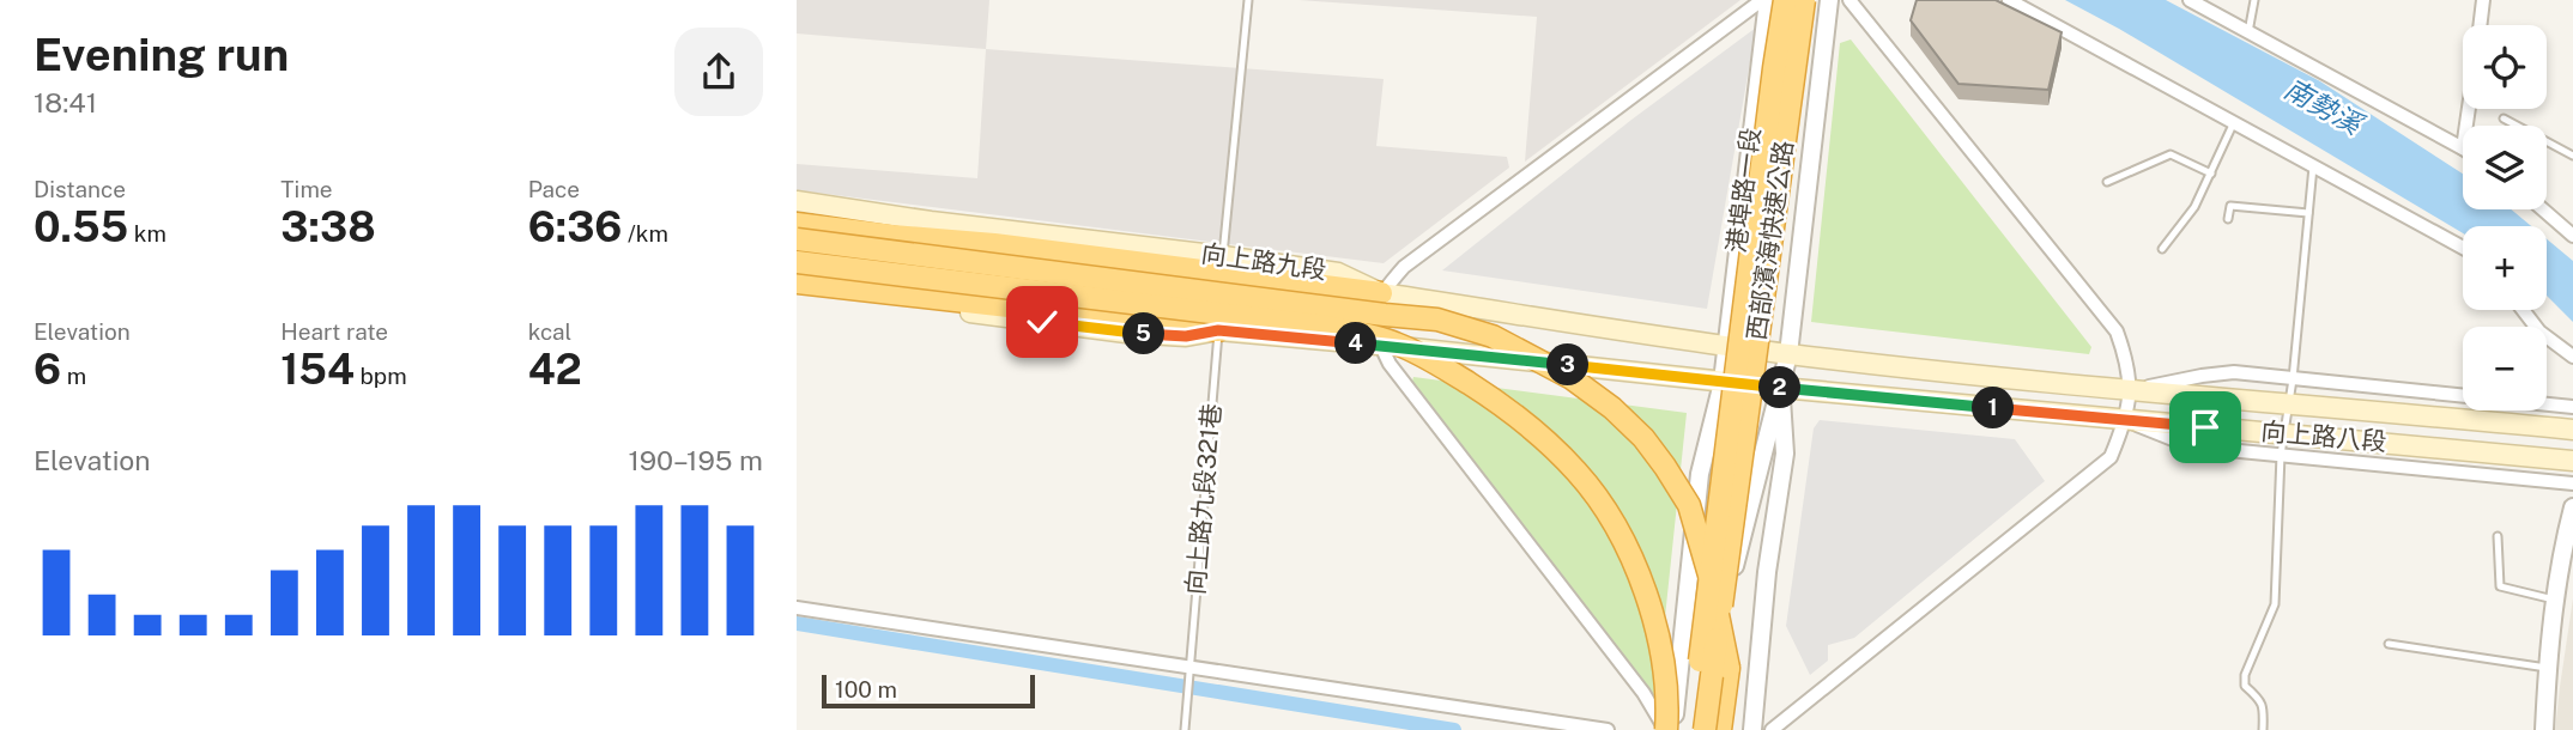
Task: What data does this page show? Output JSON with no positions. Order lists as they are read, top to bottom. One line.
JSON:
{"streets":{"highway":["西部濱海快速公路"],"main road":["向上路九段","向上路八段"],"street":["港埠路一段"],"lane":["向上路九段321巷"]},"crossings":[["港埠路一段","向上路八段"],["向上路九段","向上路九段321巷"]],"water":["南勢溪"],"scale_bar":"100 m","page":{"heading":["Evening run","18:41"],"map_buttons":["+","−"],"stats":[["Distance","0.55 km"],["Time","3:38"],["Pace","6:36 /km"],["Elevation","6 m"],["Heart rate","154 bpm"],["kcal","42"]],"pins":["5","4","3","2","1"],"chart":["Elevation","190–195 m"],"scale":"100 m"}}
